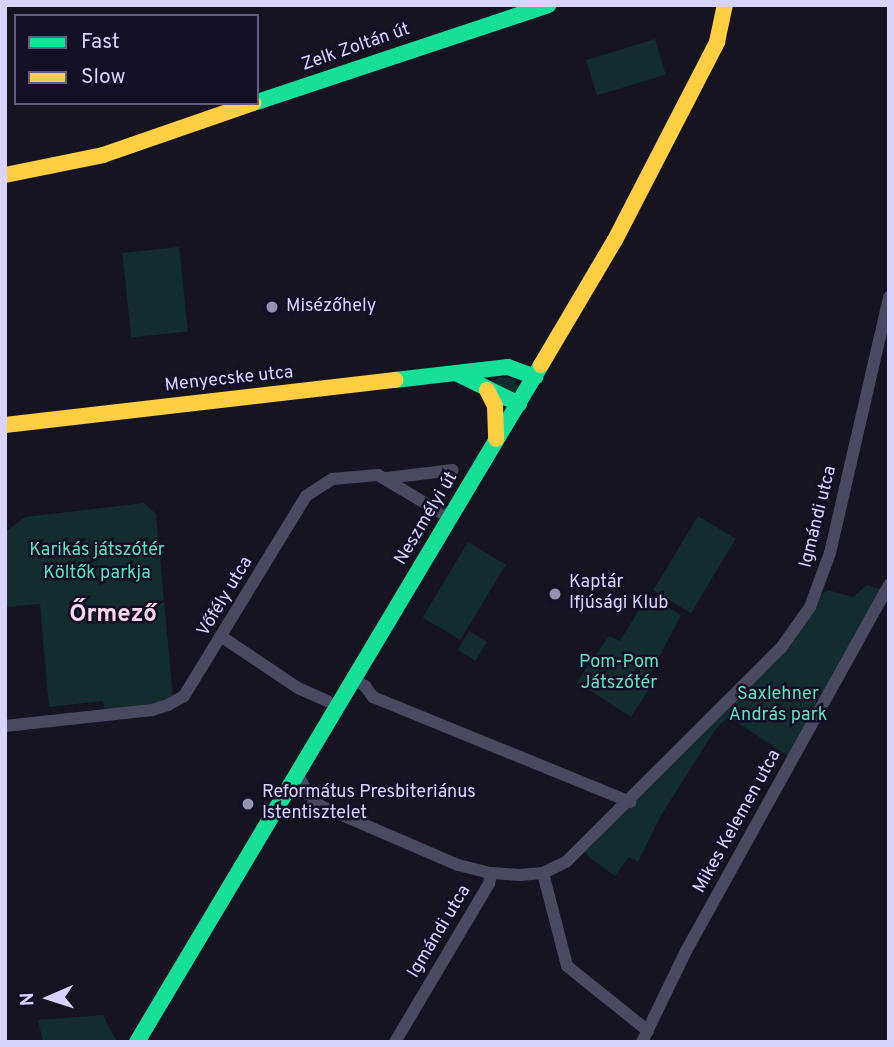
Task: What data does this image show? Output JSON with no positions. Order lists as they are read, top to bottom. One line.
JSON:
{"streets":{"street":["Zelk Zoltán út","Menyecske utca","Igmándi utca","Neszmélyi út","Vőfély utca","Mikes Kelemen utca"]},"crossings":[["Menyecske utca","Neszmélyi út"],["Neszmélyi út","Vőfély utca"]],"districts":["Őrmező"],"parks":["Karikás játszótér","Költők parkja","Pom-Pom Játszótér","Saxlehner András park"],"places":["Misézőhely","Kaptár Ifjúsági Klub","Református Presbiteriánus Istentisztelet"],"legend":["Fast","Slow"],"north":"left"}
